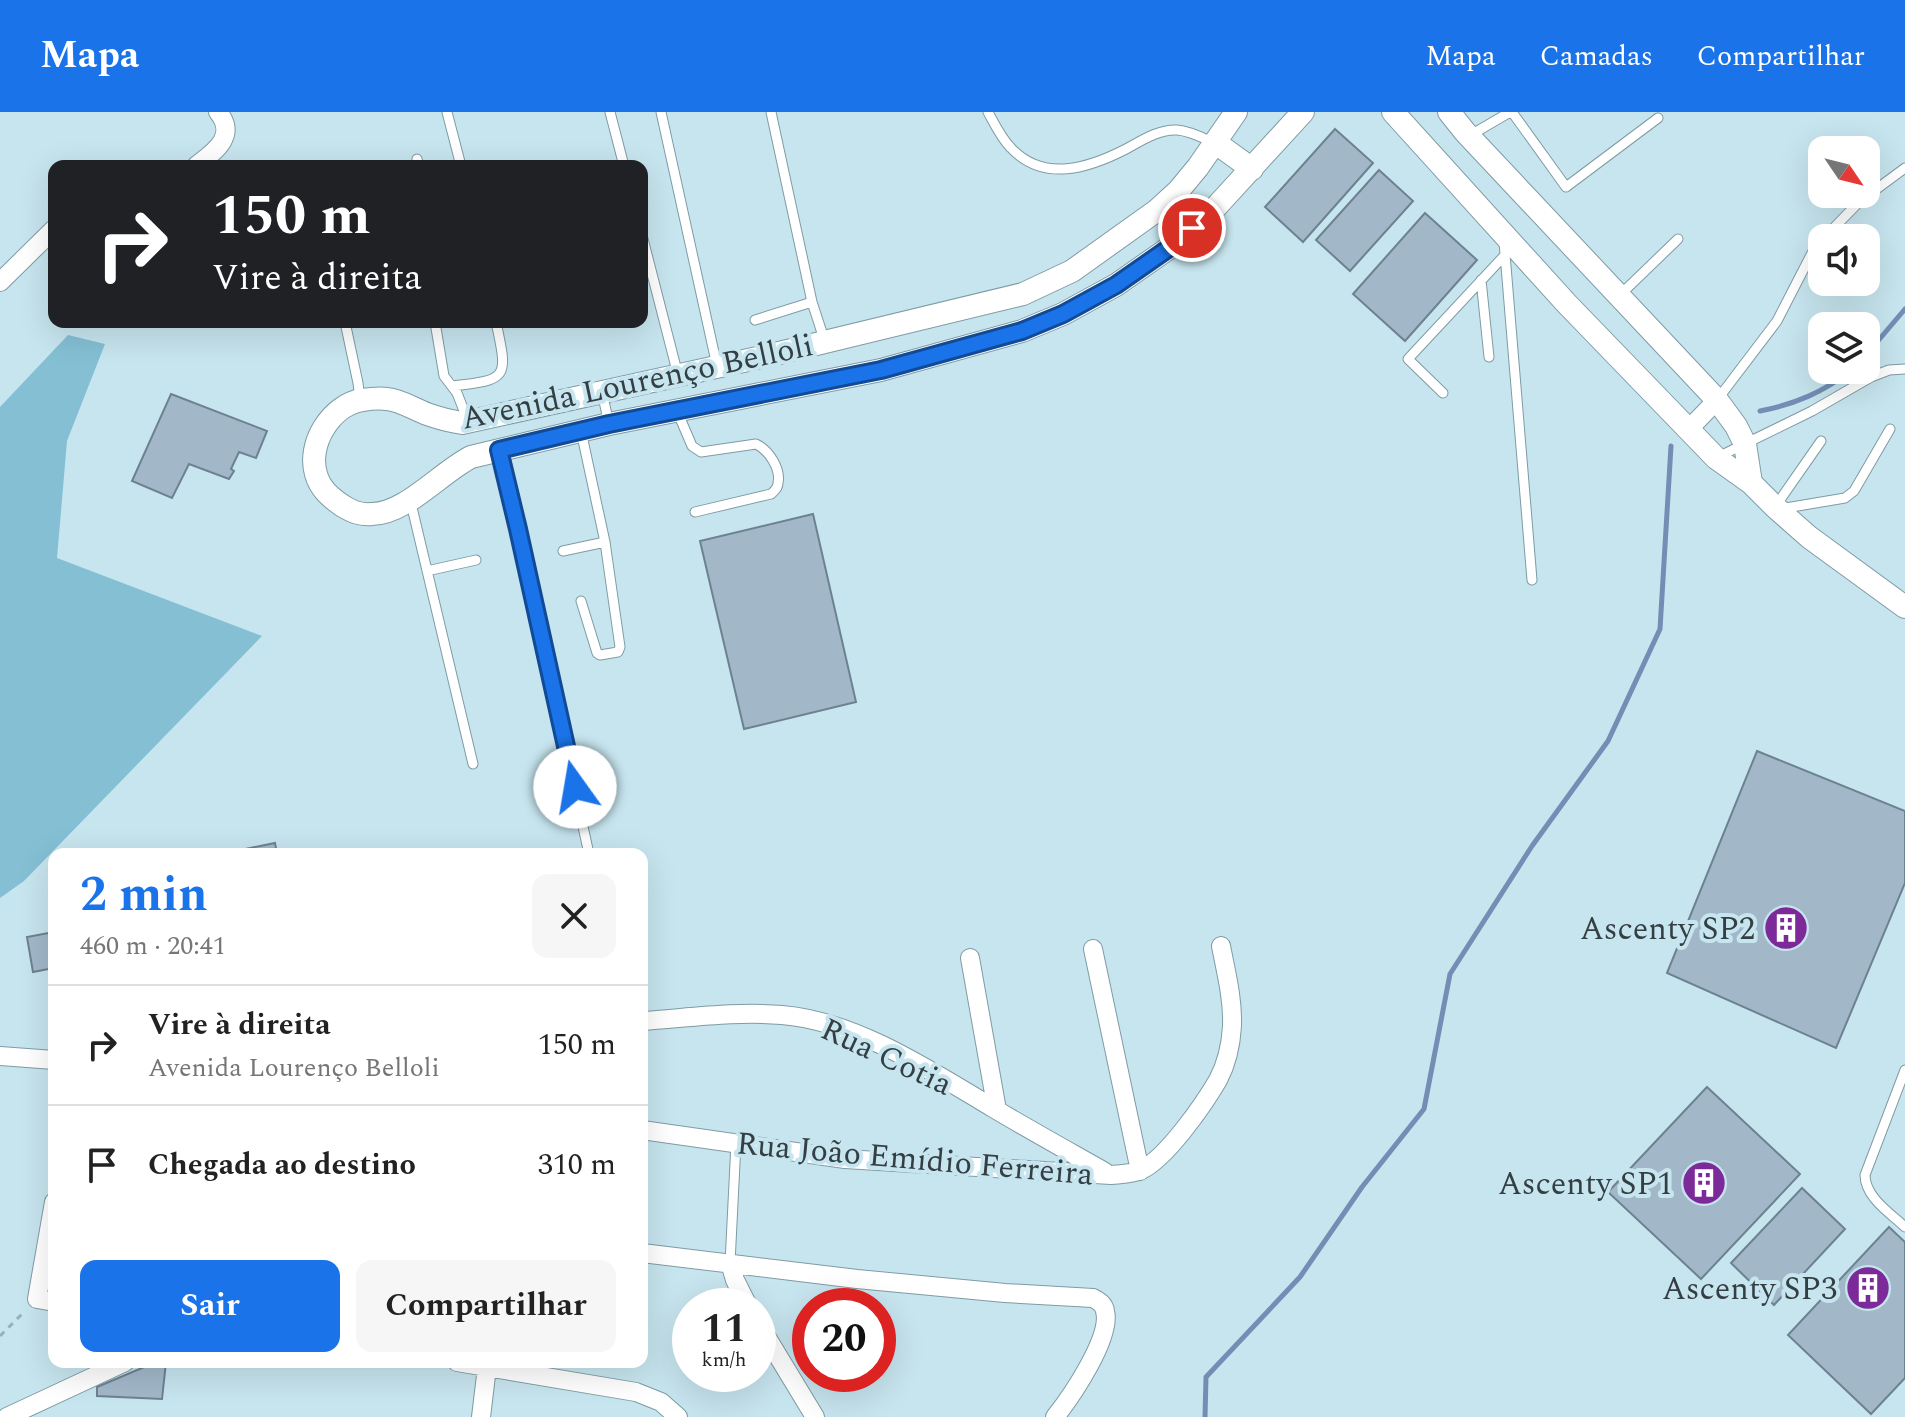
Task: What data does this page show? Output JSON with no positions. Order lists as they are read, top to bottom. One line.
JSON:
{"streets":{"street":["Avenida Lourenço Belloli","Rua Cotia","Rua João Emídio Ferreira"]},"crossings":[["Rua Cotia","Rua João Emídio Ferreira"]],"places":{"building":["Ascenty SP2","Ascenty SP1","Ascenty SP3"]},"north":"bottom right","page":{"header":"Mapa","nav":["Mapa","Camadas","Compartilhar"],"turn":["150 m","Vire à direita"],"heading":["2 min","460 m · 20:41"],"list":[{"name":"Vire à direita","note":"Avenida Lourenço Belloli","value":"150 m"},{"name":"Chegada ao destino","value":"310 m"}],"buttons":["Sair","Compartilhar"],"speed":"11 km/h","limit":"20"}}
